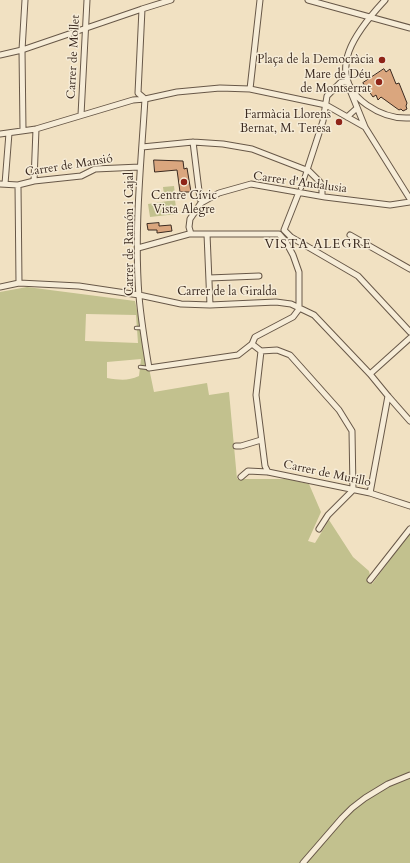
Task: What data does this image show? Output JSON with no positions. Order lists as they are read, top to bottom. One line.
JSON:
{"streets":{"street":["Carrer de Mollet","Carrer de Mansió","Carrer d'Andalusia","Carrer de Ramón i Cajal","Carrer de la Giralda","Carrer de Murillo"]},"crossings":[["Carrer de Mansió","Carrer de Ramón i Cajal"],["Carrer de Ramón i Cajal","Carrer de la Giralda"]],"districts":["VISTA ALEGRE"],"places":["Plaça de la Democràcia","Mare de Déu de Montserrat","Farmàcia Llorens Bernat, M. Teresa","Centre Cívic Vista Alegre"]}
